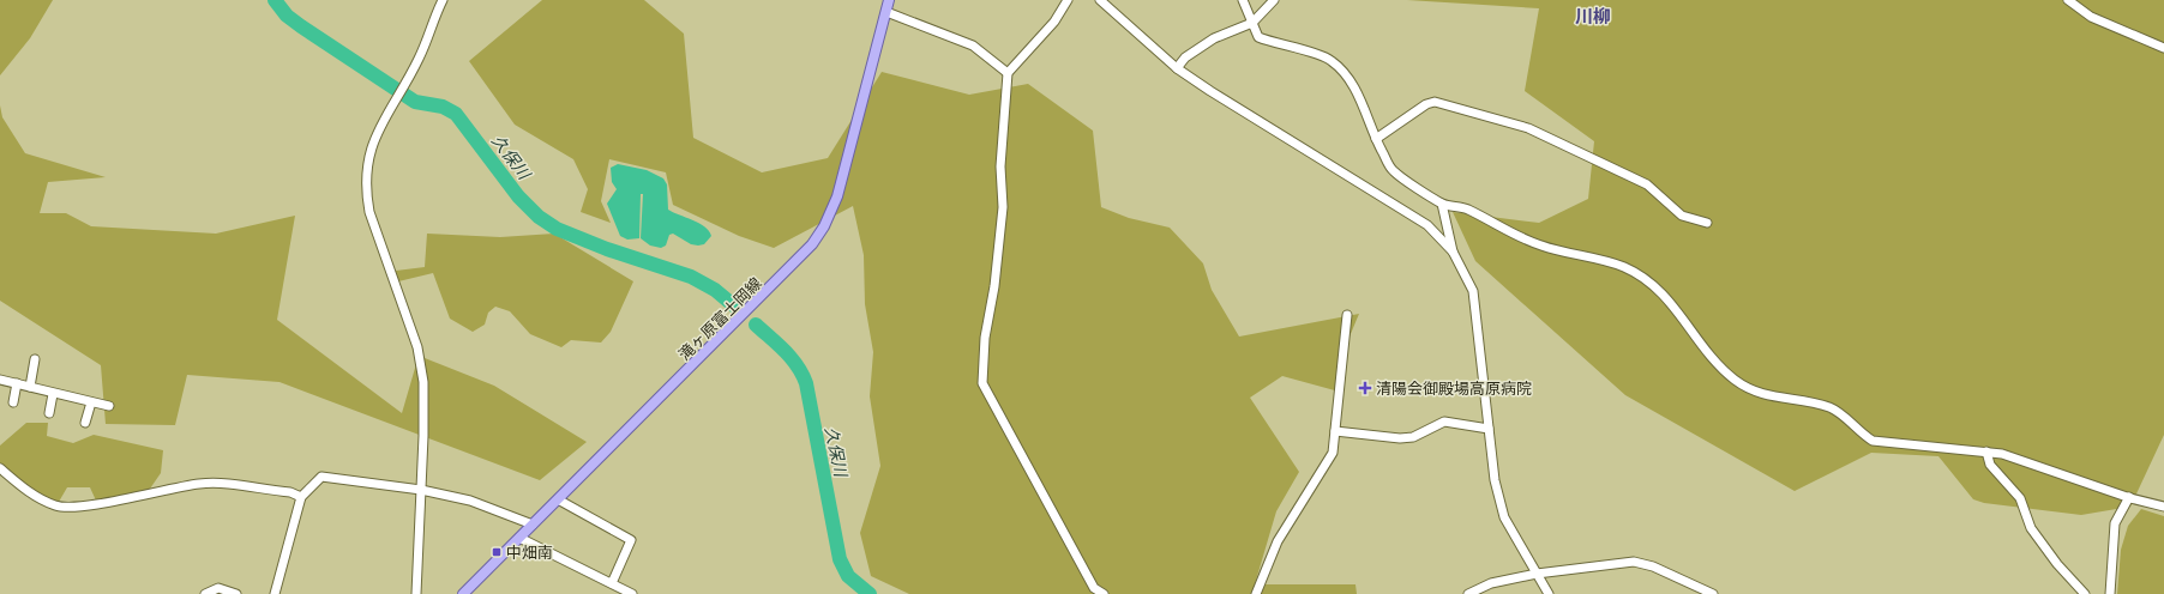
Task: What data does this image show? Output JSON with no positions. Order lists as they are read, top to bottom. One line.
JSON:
{"streets":{"main road":["滝ヶ原富士岡線"]},"districts":["川柳"],"water":["久保川"],"places":{"health":["清陽会御殿場高原病院"],"transit":["中畑南"]}}
